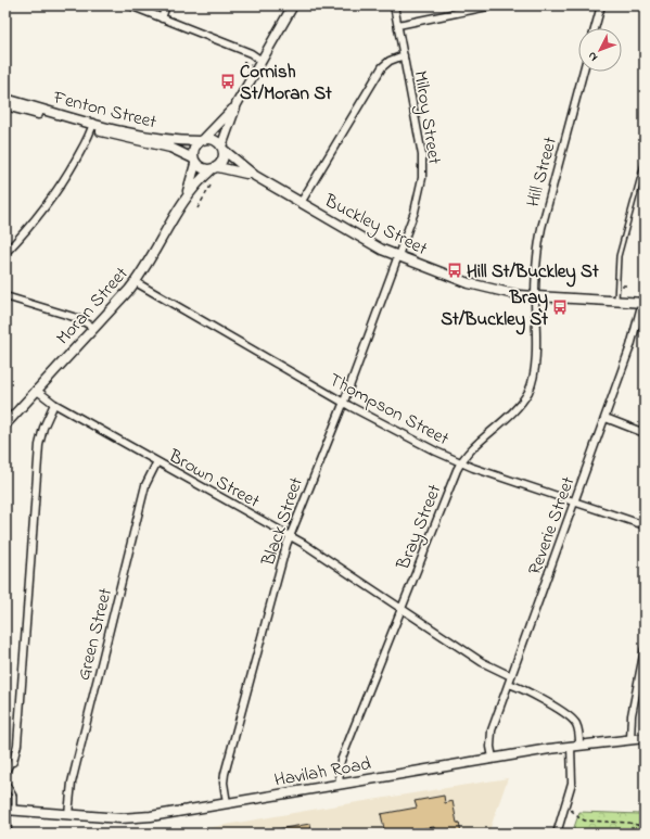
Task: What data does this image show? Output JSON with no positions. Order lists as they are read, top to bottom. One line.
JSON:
{"streets":{"street":["Fenton Street","Milroy Street","Hill Street","Buckley Street","Moran Street","Thompson Street","Brown Street","Black Street","Reverie Street","Bray Street","Green Street","Havilah Road"]},"crossings":[["Fenton Street","Buckley Street"],["Fenton Street","Moran Street"],["Milroy Street","Buckley Street"],["Milroy Street","Black Street"],["Hill Street","Buckley Street"],["Hill Street","Bray Street"],["Buckley Street","Moran Street"],["Buckley Street","Black Street"],["Buckley Street","Reverie Street"],["Buckley Street","Bray Street"],["Moran Street","Thompson Street"],["Moran Street","Brown Street"],["Thompson Street","Black Street"],["Thompson Street","Reverie Street"],["Thompson Street","Bray Street"],["Brown Street","Black Street"],["Brown Street","Reverie Street"],["Brown Street","Bray Street"],["Brown Street","Green Street"],["Black Street","Havilah Road"],["Reverie Street","Havilah Road"],["Bray Street","Havilah Road"],["Green Street","Havilah Road"]],"places":{"bus stop":["Cornish St/Moran St","Hill St/Buckley St","Bray St/Buckley St"]},"north":"bottom left"}
